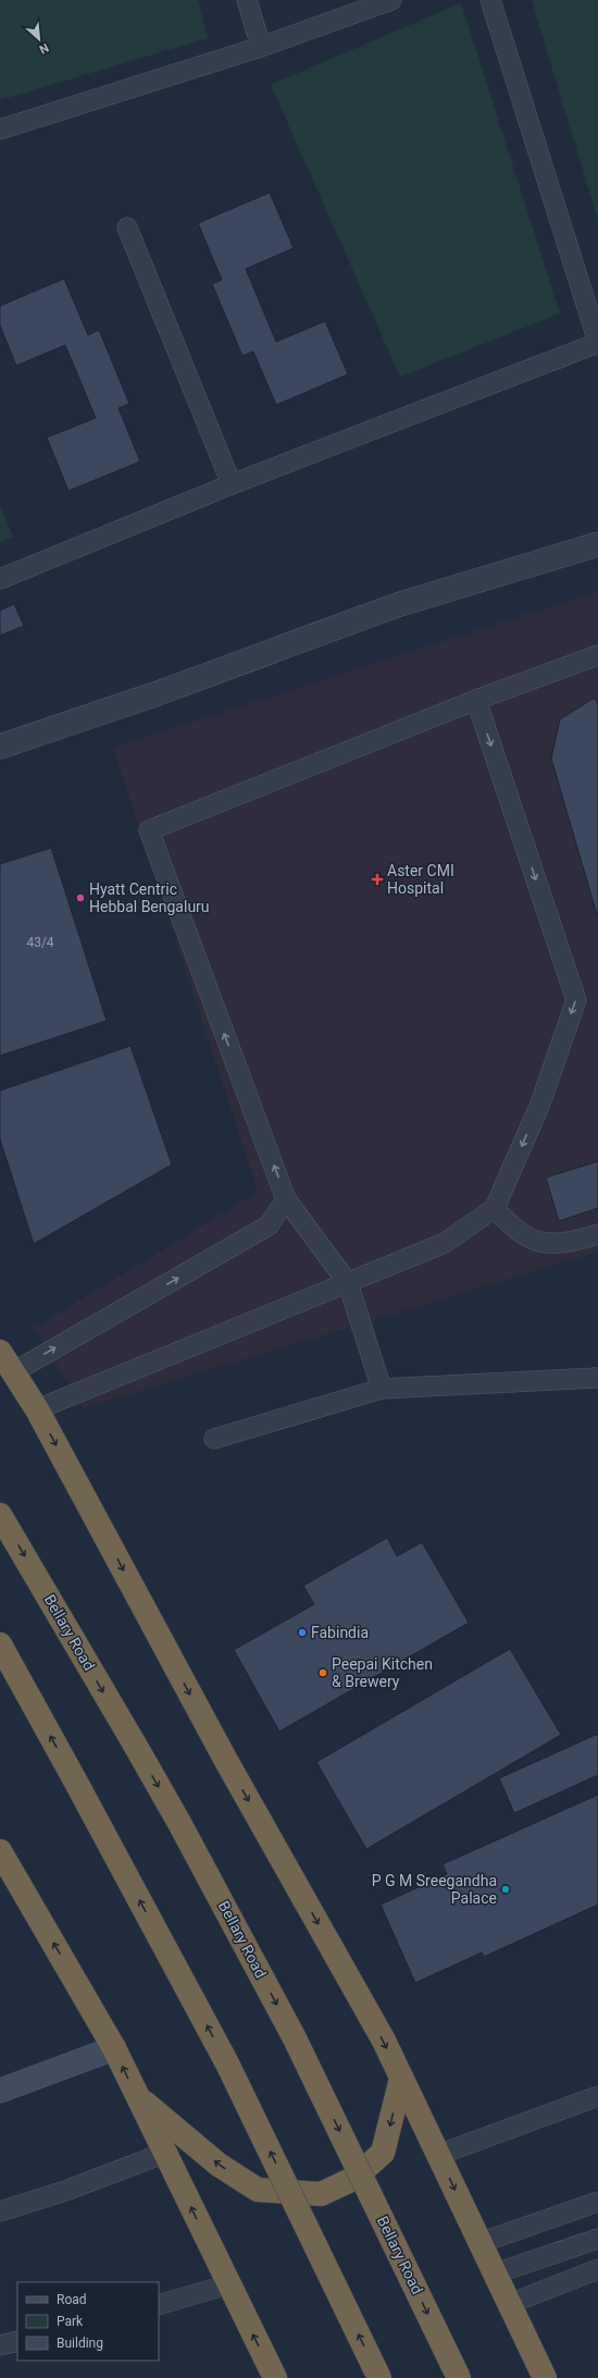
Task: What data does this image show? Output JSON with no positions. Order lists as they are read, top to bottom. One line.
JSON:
{"streets":{"highway":["Bellary Road"]},"places":{"health":["Aster CMI Hospital"],"other":["Hyatt Centric Hebbal Bengaluru","Fabindia","Peepai Kitchen & Brewery","P G M Sreegandha Palace"]},"house_numbers":["43/4"],"legend":["Road","Park","Building"],"north":"bottom right"}
